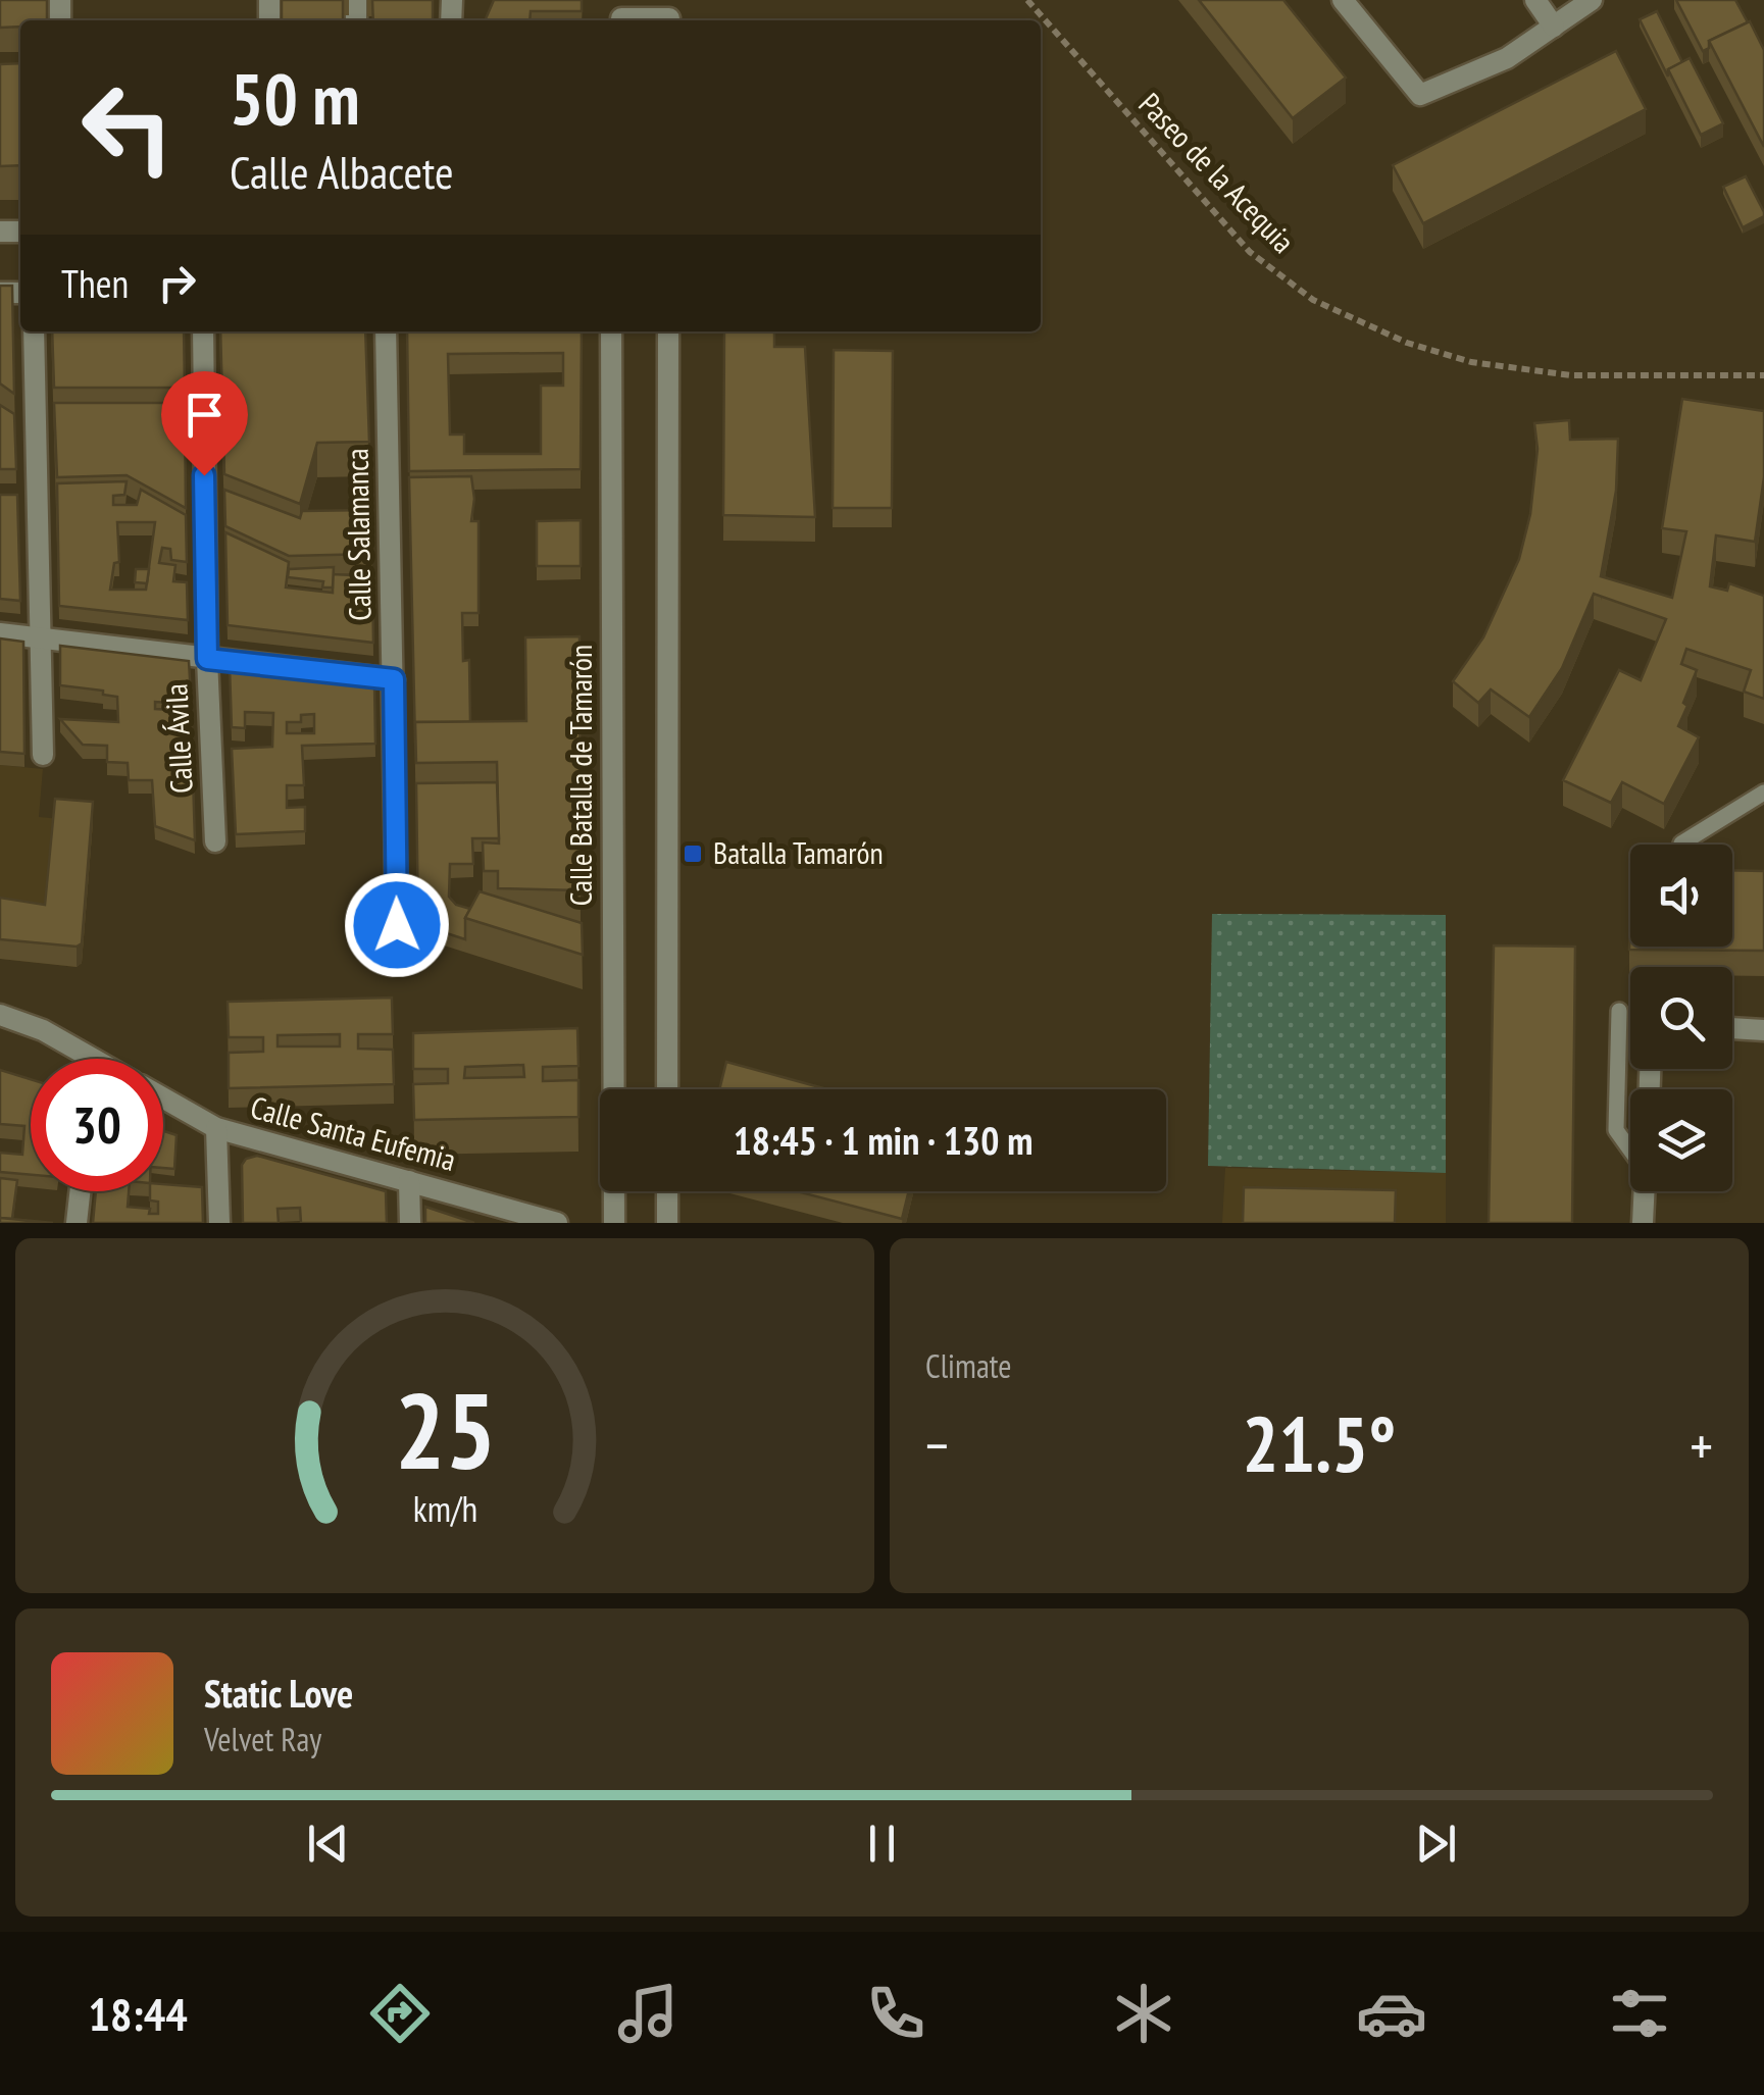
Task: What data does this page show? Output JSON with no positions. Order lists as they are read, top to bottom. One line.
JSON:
{"streets":{"street":["Calle Salamanca","Calle Ávila","Calle Batalla de Tamarón","Calle Santa Eufemia"],"path":["Paseo de la Acequia"]},"places":{"transit":["Batalla Tamarón"]},"page":{"turn":["50 m","Calle Albacete"],"then":"Then","limit":"30","trip":"18:45 · 1 min · 130 m","tile":"Climate","heat":["−","21.5°","+"],"song":["Static Love","Velvet Ray"],"tabs":"18:44","gauge":["25","km/h"]}}
